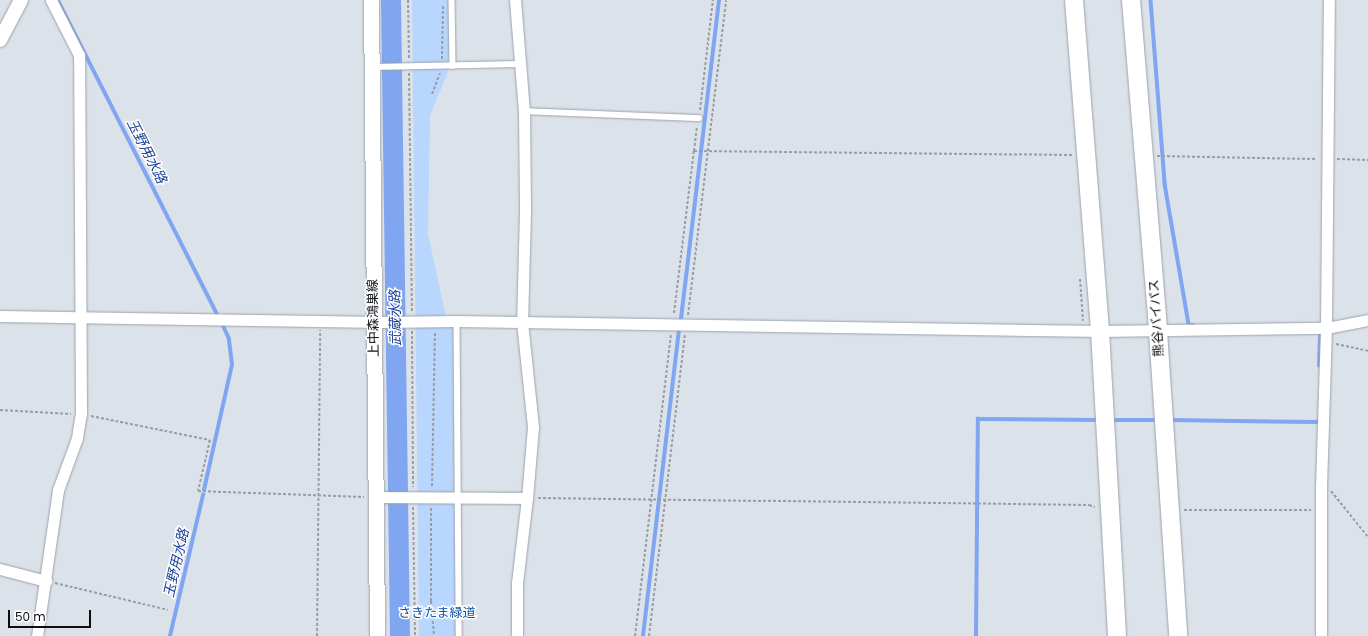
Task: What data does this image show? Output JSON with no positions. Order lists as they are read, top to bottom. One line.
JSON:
{"streets":{"highway":["熊谷バイパス"],"main road":["上中森鴻巣線"]},"water":["玉野用水路","武蔵水路"],"parks":["さきたま緑道"],"scale_bar":"50 m"}
